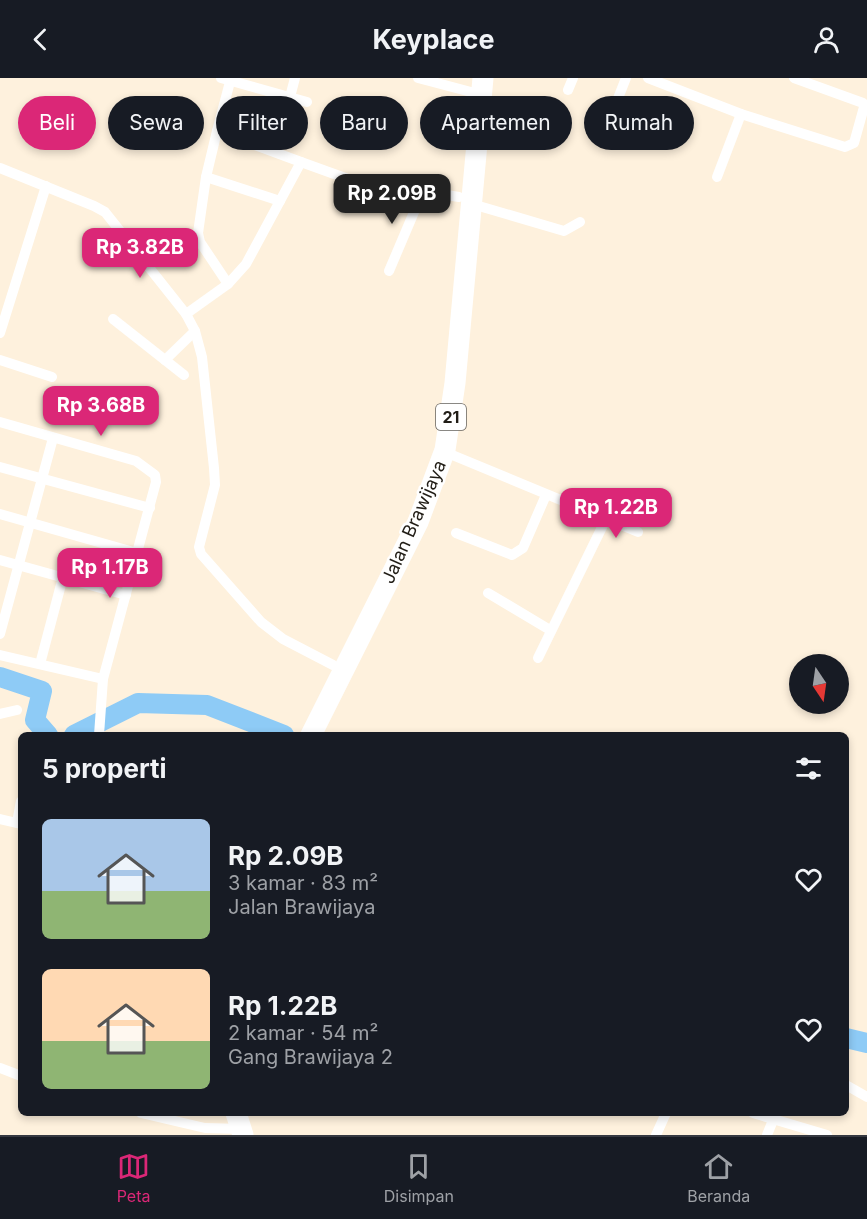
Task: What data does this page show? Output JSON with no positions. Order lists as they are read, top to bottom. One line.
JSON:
{"streets":{"highway":["21","Jalan Brawijaya"]},"north":"bottom","page":{"header":"Keyplace","chip":["Beli","Sewa","Filter","Baru","Apartemen","Rumah"],"price":["Rp 2.09B","Rp 3.82B","Rp 3.68B","Rp 1.22B","Rp 1.17B"],"heading":"5 properti","list":[{"name":"Rp 2.09B","note":"3 kamar · 83 m² · Jalan Brawijaya"},{"name":"Rp 1.22B","note":"2 kamar · 54 m² · Gang Brawijaya 2"}],"tabs":["Peta","Disimpan","Beranda"]}}
